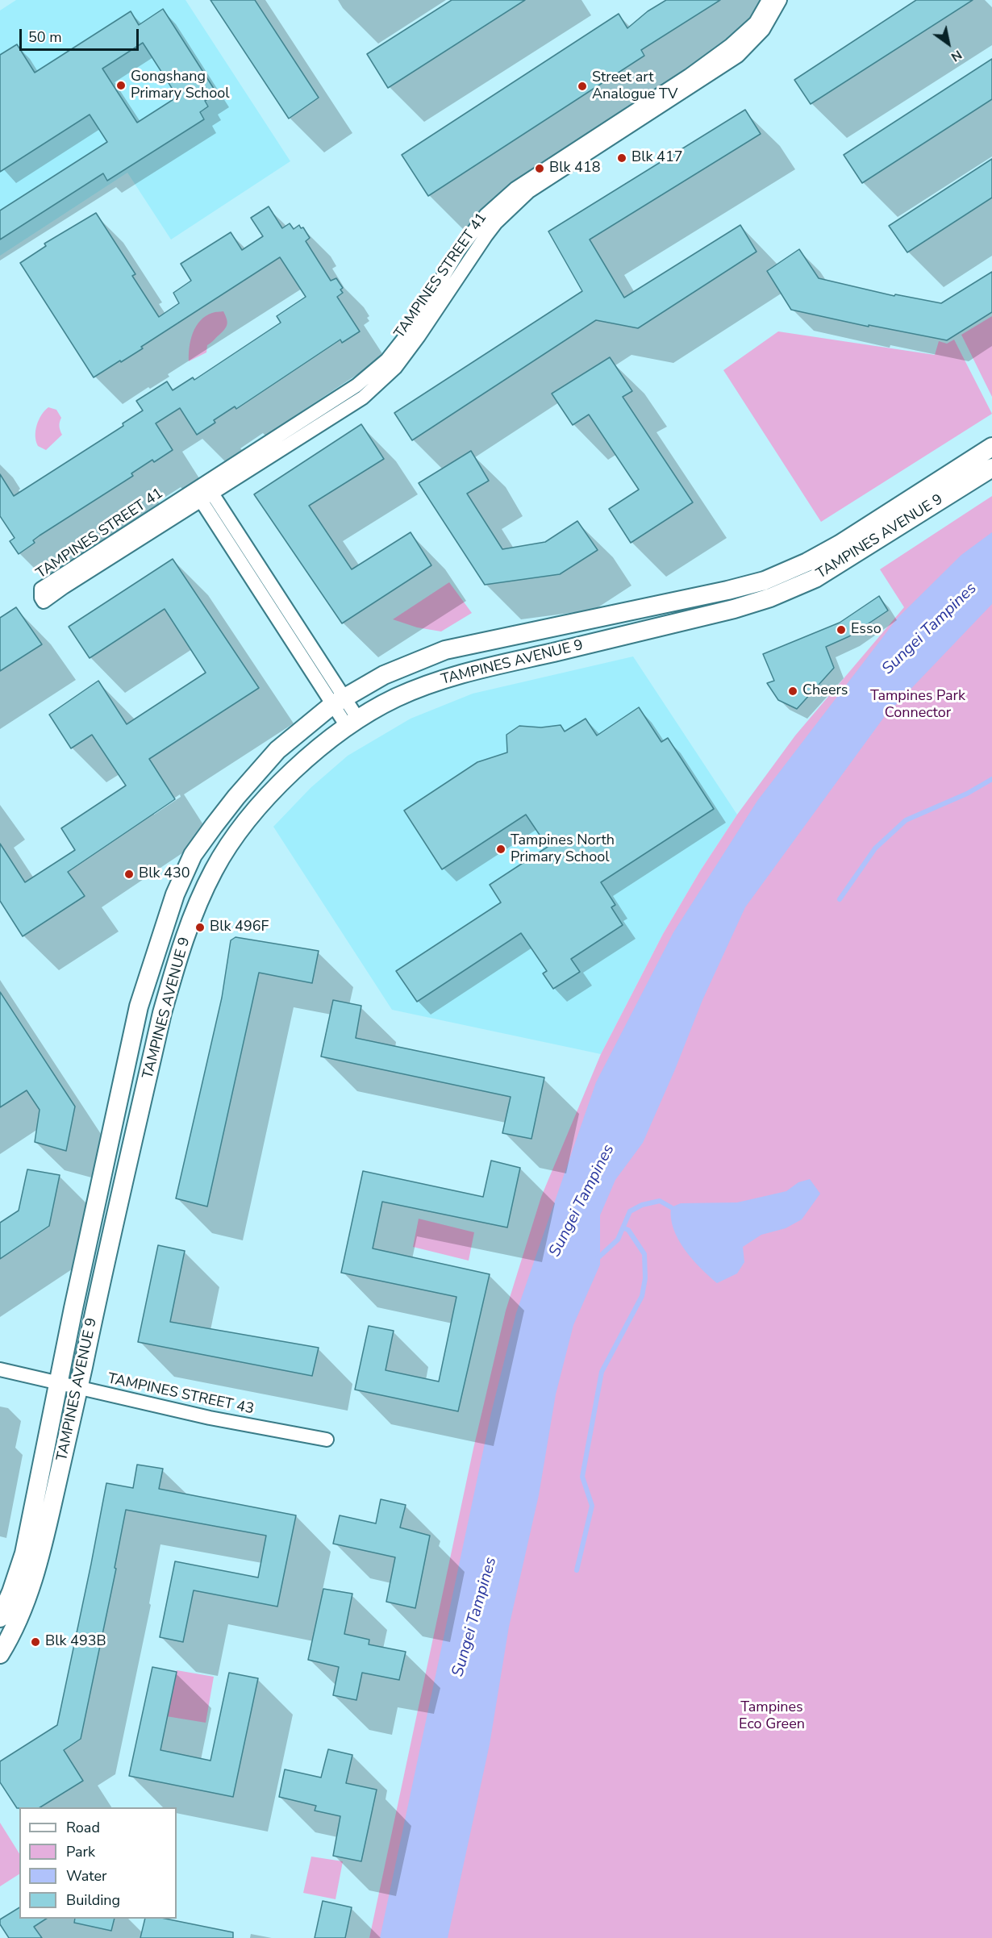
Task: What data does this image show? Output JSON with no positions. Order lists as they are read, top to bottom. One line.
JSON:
{"streets":{"main road":["TAMPINES AVENUE 9"],"street":["TAMPINES STREET 41","TAMPINES STREET 43"]},"crossings":[["TAMPINES AVENUE 9","TAMPINES STREET 43"]],"water":["Sungei Tampines"],"parks":["Tampines Park Connector","Tampines Eco Green"],"places":["Gongshang Primary School","Street art Analogue TV","Blk 417","Blk 418","Esso","Cheers","Tampines North Primary School","Blk 430","Blk 496F","Blk 493B"],"legend":["Road","Park","Water","Building"],"scale_bar":"50 m","north":"bottom right"}
